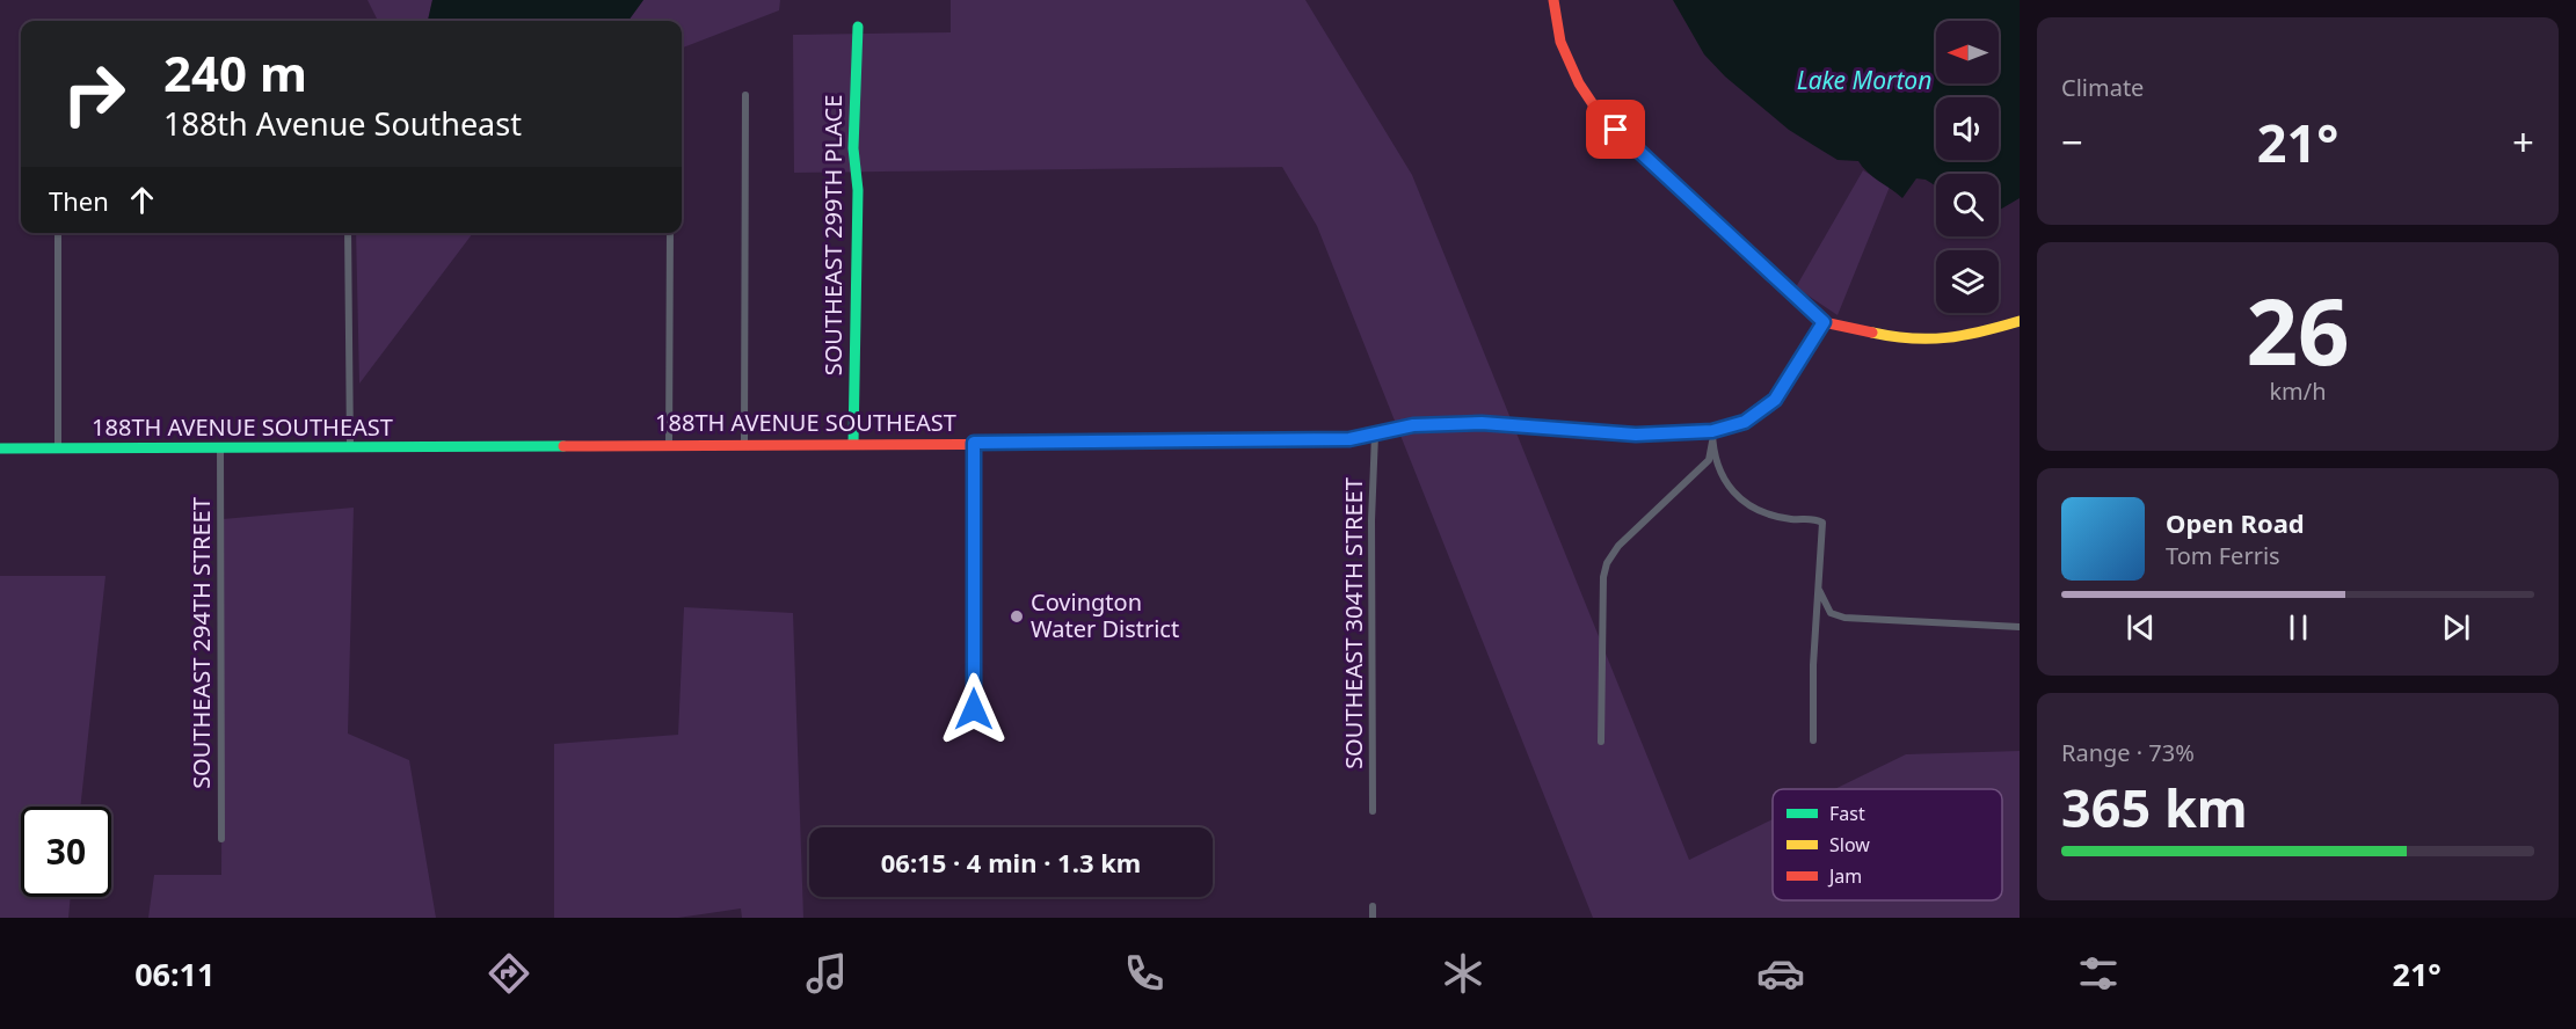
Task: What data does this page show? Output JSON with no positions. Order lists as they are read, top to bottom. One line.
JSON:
{"streets":{"street":["SOUTHEAST 299TH PLACE","188TH AVENUE SOUTHEAST","SOUTHEAST 304TH STREET","SOUTHEAST 294TH STREET"]},"crossings":[["SOUTHEAST 299TH PLACE","188TH AVENUE SOUTHEAST"],["188TH AVENUE SOUTHEAST","SOUTHEAST 304TH STREET"],["188TH AVENUE SOUTHEAST","SOUTHEAST 294TH STREET"]],"water":["Lake Morton"],"places":["Covington Water District"],"legend":["Fast","Slow","Jam"],"north":"left","page":{"tile":["Climate",["26","km/h"],["Range · 73%","365 km"]],"turn":["240 m","188th Avenue Southeast"],"heat":["−","21°","+"],"then":"Then","song":["Open Road","Tom Ferris"],"limit":"30","trip":"06:15 · 4 min · 1.3 km","tabs":["06:11","21°"]}}
